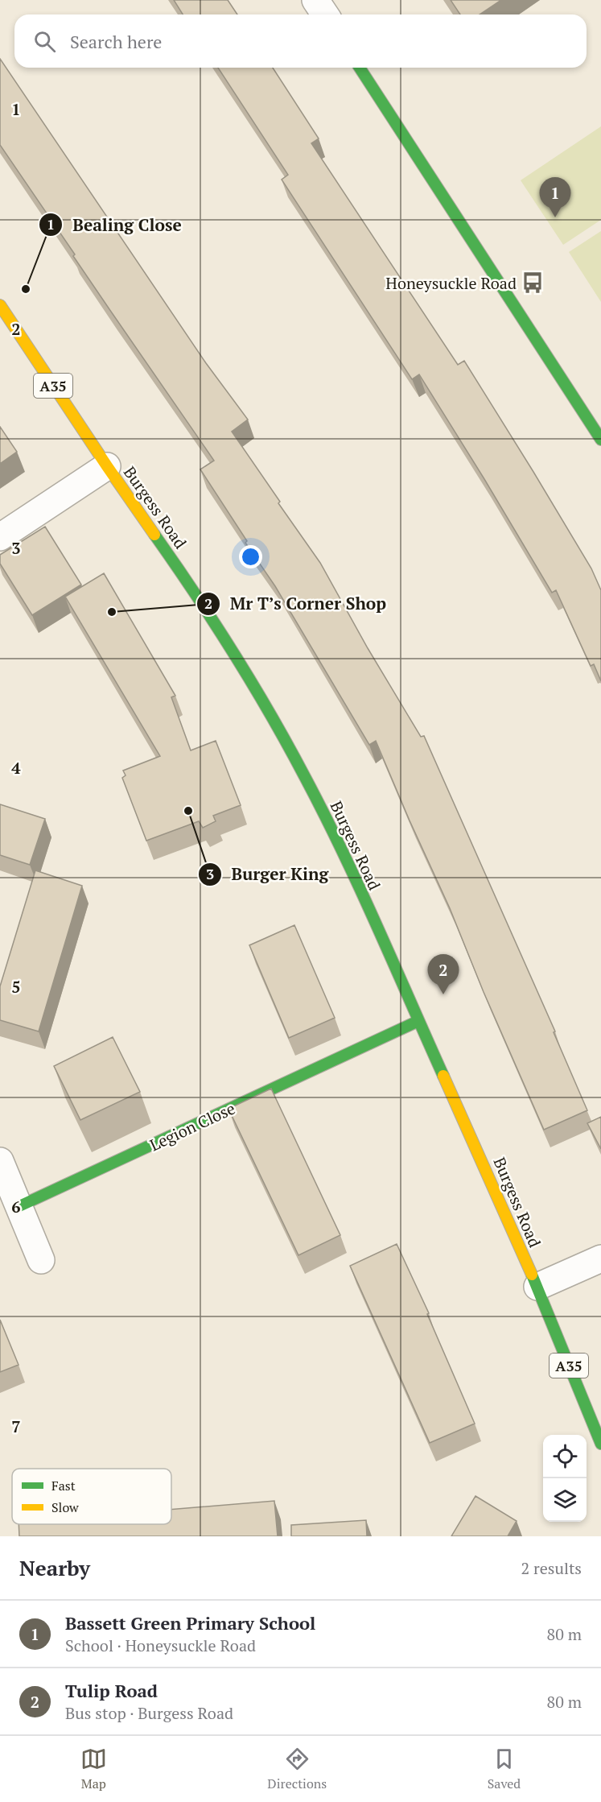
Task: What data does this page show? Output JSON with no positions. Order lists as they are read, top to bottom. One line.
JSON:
{"streets":{"main road":["A35","Burgess Road","Legion Close"]},"crossings":[["Burgess Road","Legion Close"]],"places":{"bus stop":["Honeysuckle Road"],"other":["Bealing Close","Mr T’s Corner Shop","Burger King"]},"legend":["Fast","Slow"],"page":{"search":"Search here","pins":["1","2"],"heading":["Nearby","2 results"],"list":[{"mark":"1","name":"Bassett Green Primary School","note":"School · Honeysuckle Road","value":"80 m"},{"mark":"2","name":"Tulip Road","note":"Bus stop · Burgess Road","value":"80 m"}],"nav":["Map","Directions","Saved"]},"grid":{"rows":["1","2","3","4","5","6","7"]}}
